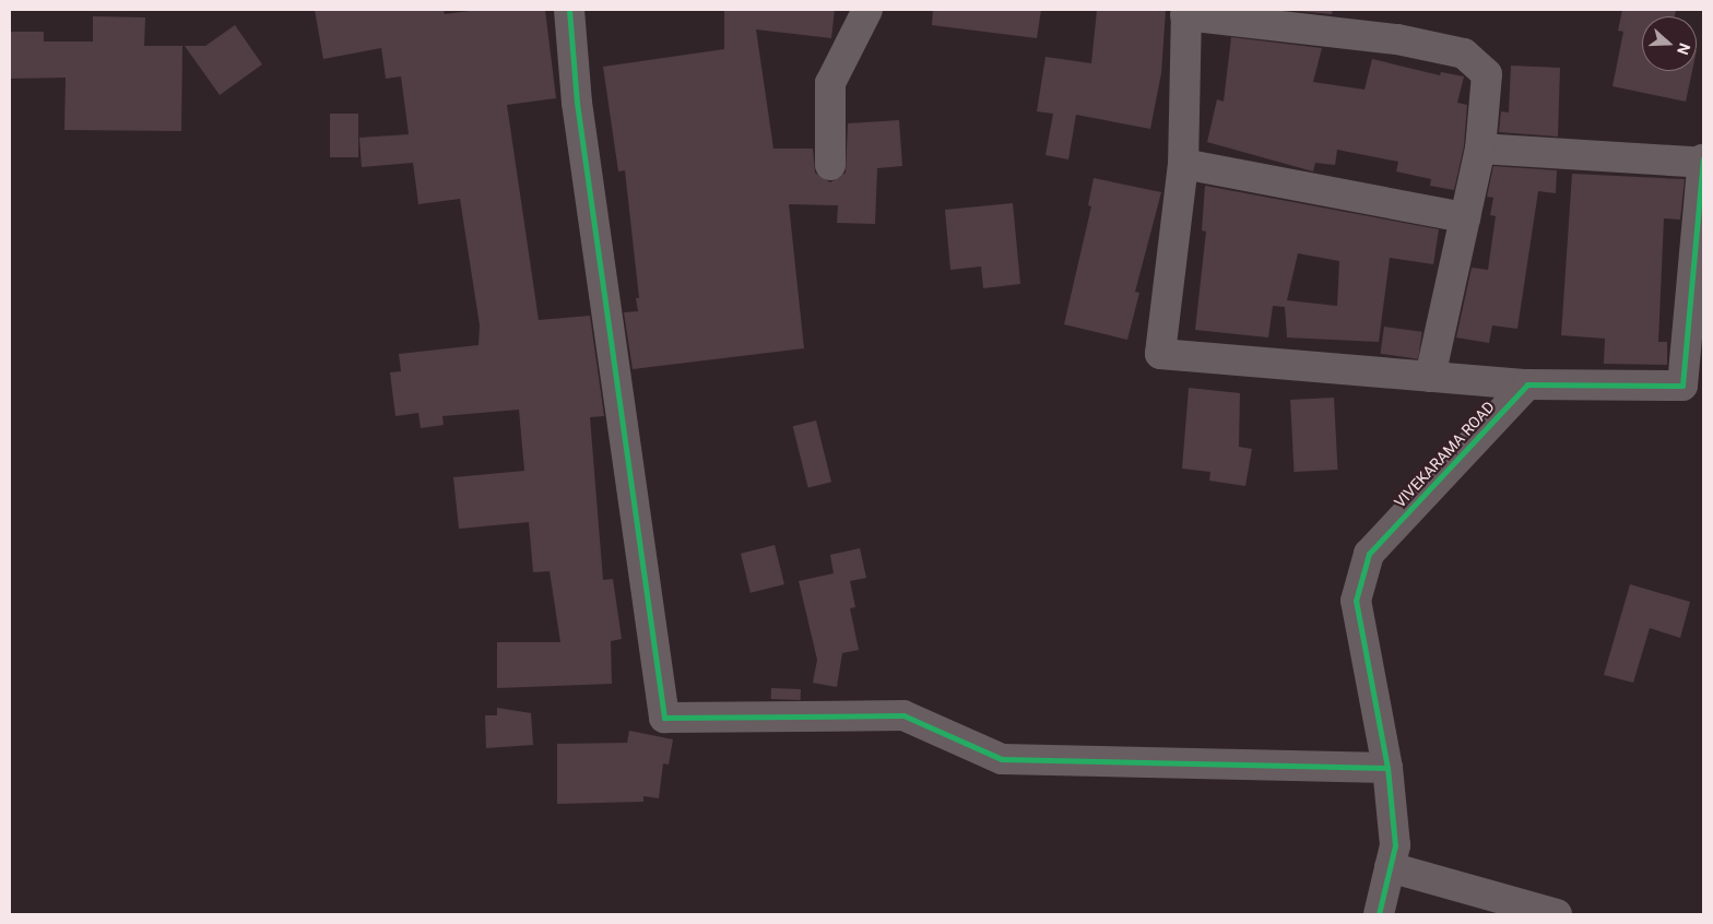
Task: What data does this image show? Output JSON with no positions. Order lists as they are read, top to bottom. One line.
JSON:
{"streets":{"street":["VIVEKARAMA ROAD"]},"north":"right"}
